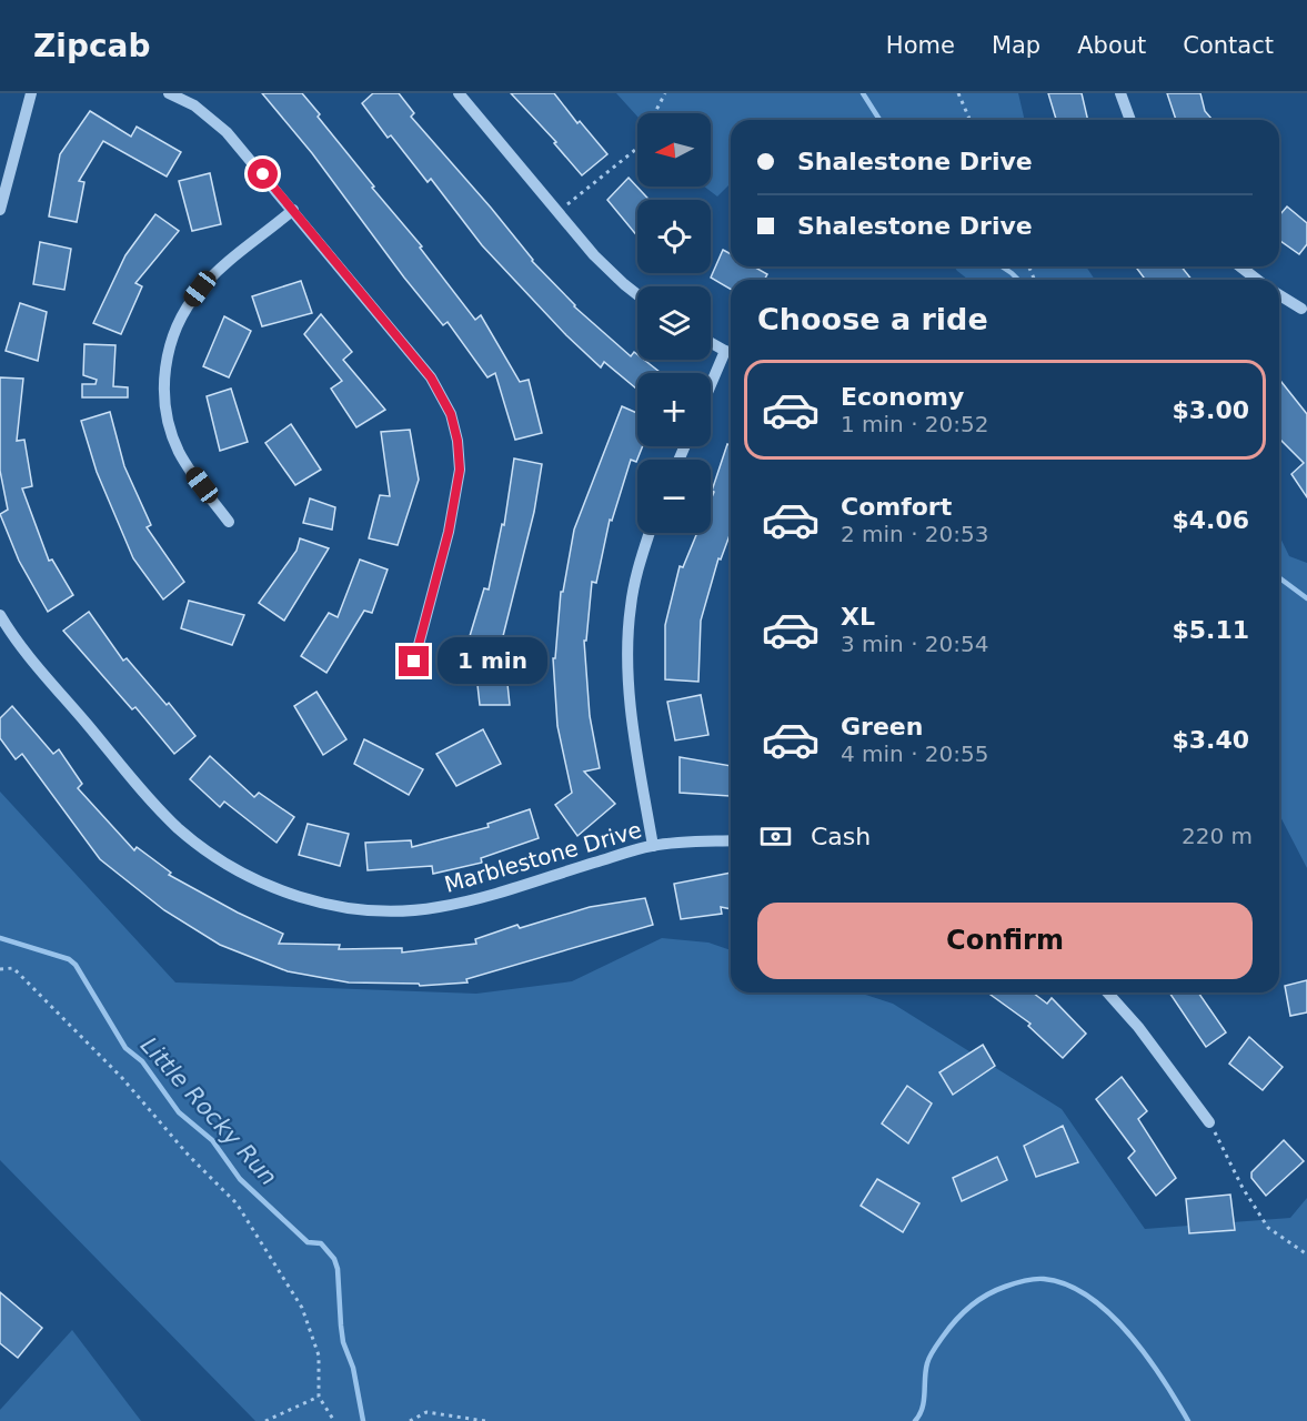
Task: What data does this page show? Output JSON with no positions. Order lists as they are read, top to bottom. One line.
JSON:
{"streets":{"street":["Marblestone Drive"]},"water":["Little Rocky Run"],"north":"left","page":{"header":"Zipcab","nav":["Home","Map","About","Contact"],"map_buttons":["+","−"],"banner":["Shalestone Drive","Shalestone Drive"],"heading":"Choose a ride","list":[{"name":"Economy","note":"1 min · 20:52","value":"$3.00"},{"name":"Comfort","note":"2 min · 20:53","value":"$4.06"},{"name":"XL","note":"3 min · 20:54","value":"$5.11"},{"name":"Green","note":"4 min · 20:55","value":"$3.40"}],"bubble":"1 min","pay":["Cash","220 m"],"buttons":"Confirm"}}
